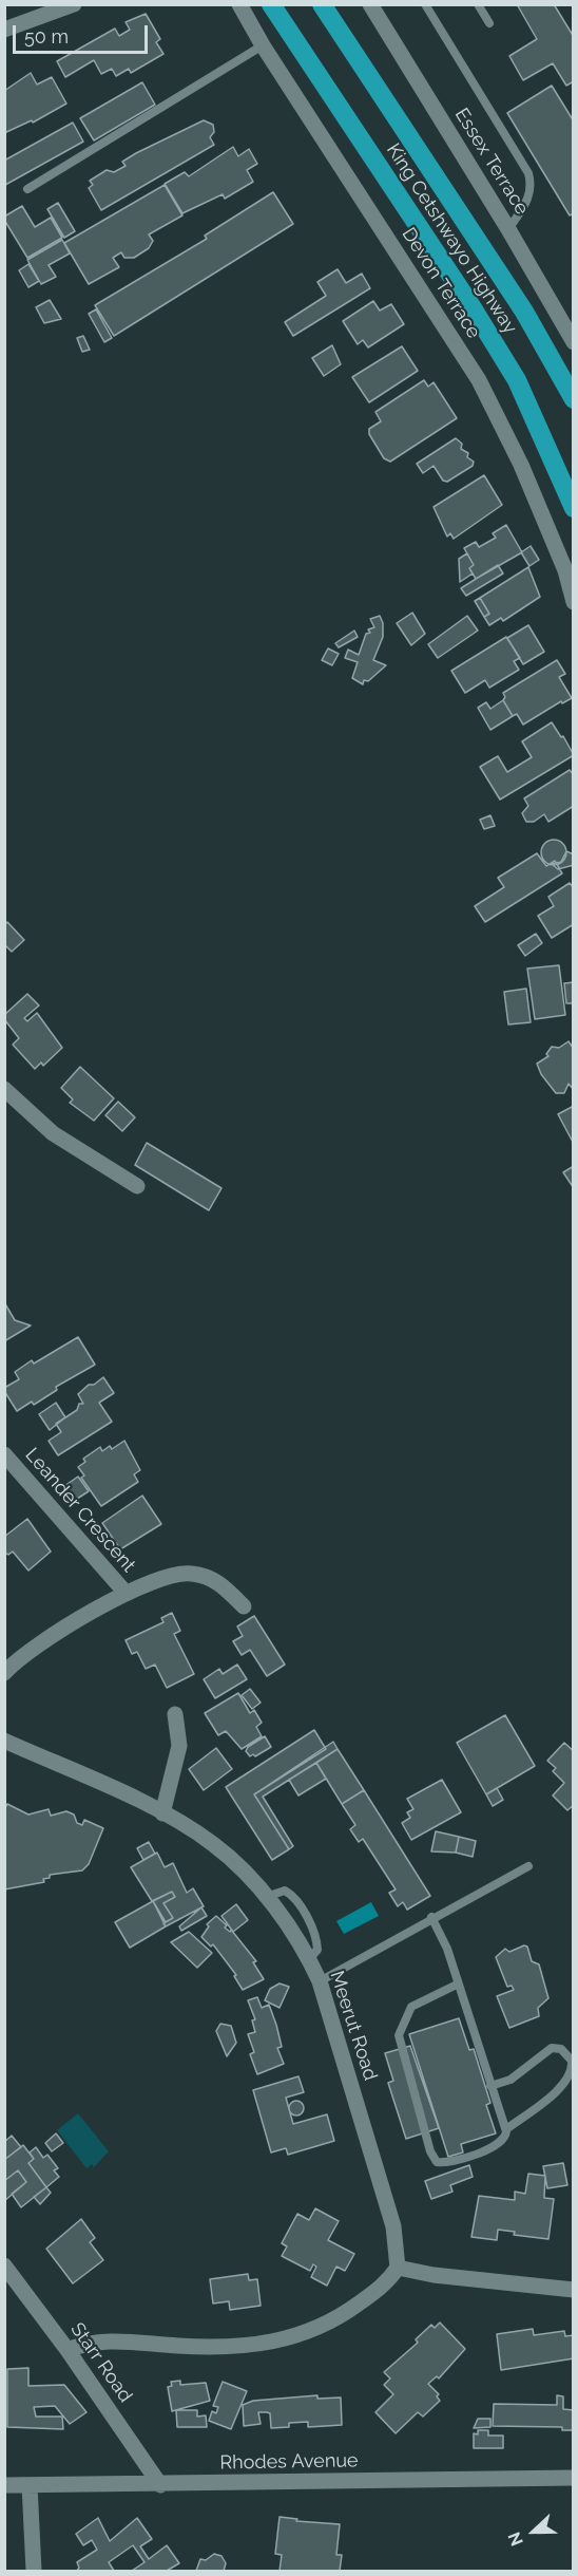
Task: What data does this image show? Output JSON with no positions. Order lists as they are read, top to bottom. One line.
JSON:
{"streets":{"highway":["King Cetshwayo Highway"],"street":["Essex Terrace","Devon Terrace","Leander Crescent","Meerut Road","Starr Road","Rhodes Avenue"]},"crossings":[["Starr Road","Rhodes Avenue"]],"scale_bar":"50 m","north":"left"}
